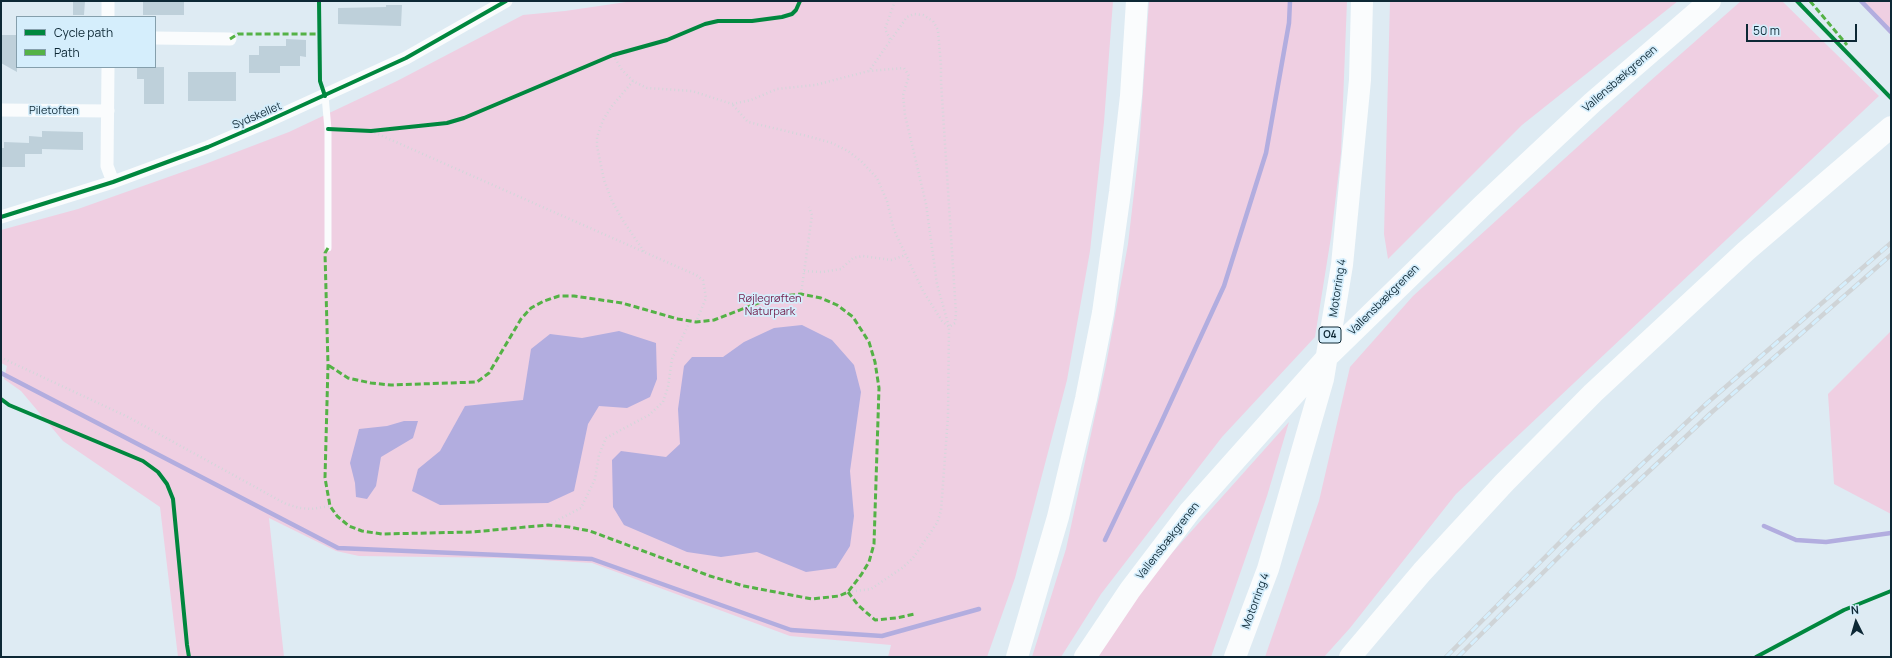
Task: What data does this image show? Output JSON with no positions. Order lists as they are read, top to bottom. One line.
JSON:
{"streets":{"highway":["Vallensbækgrenen","Motorring 4","O4"],"street":["Piletoften","Sydskellet"]},"parks":["Røjlegrøften Naturpark"],"legend":["Cycle path","Path"],"scale_bar":"50 m","north":"top"}
